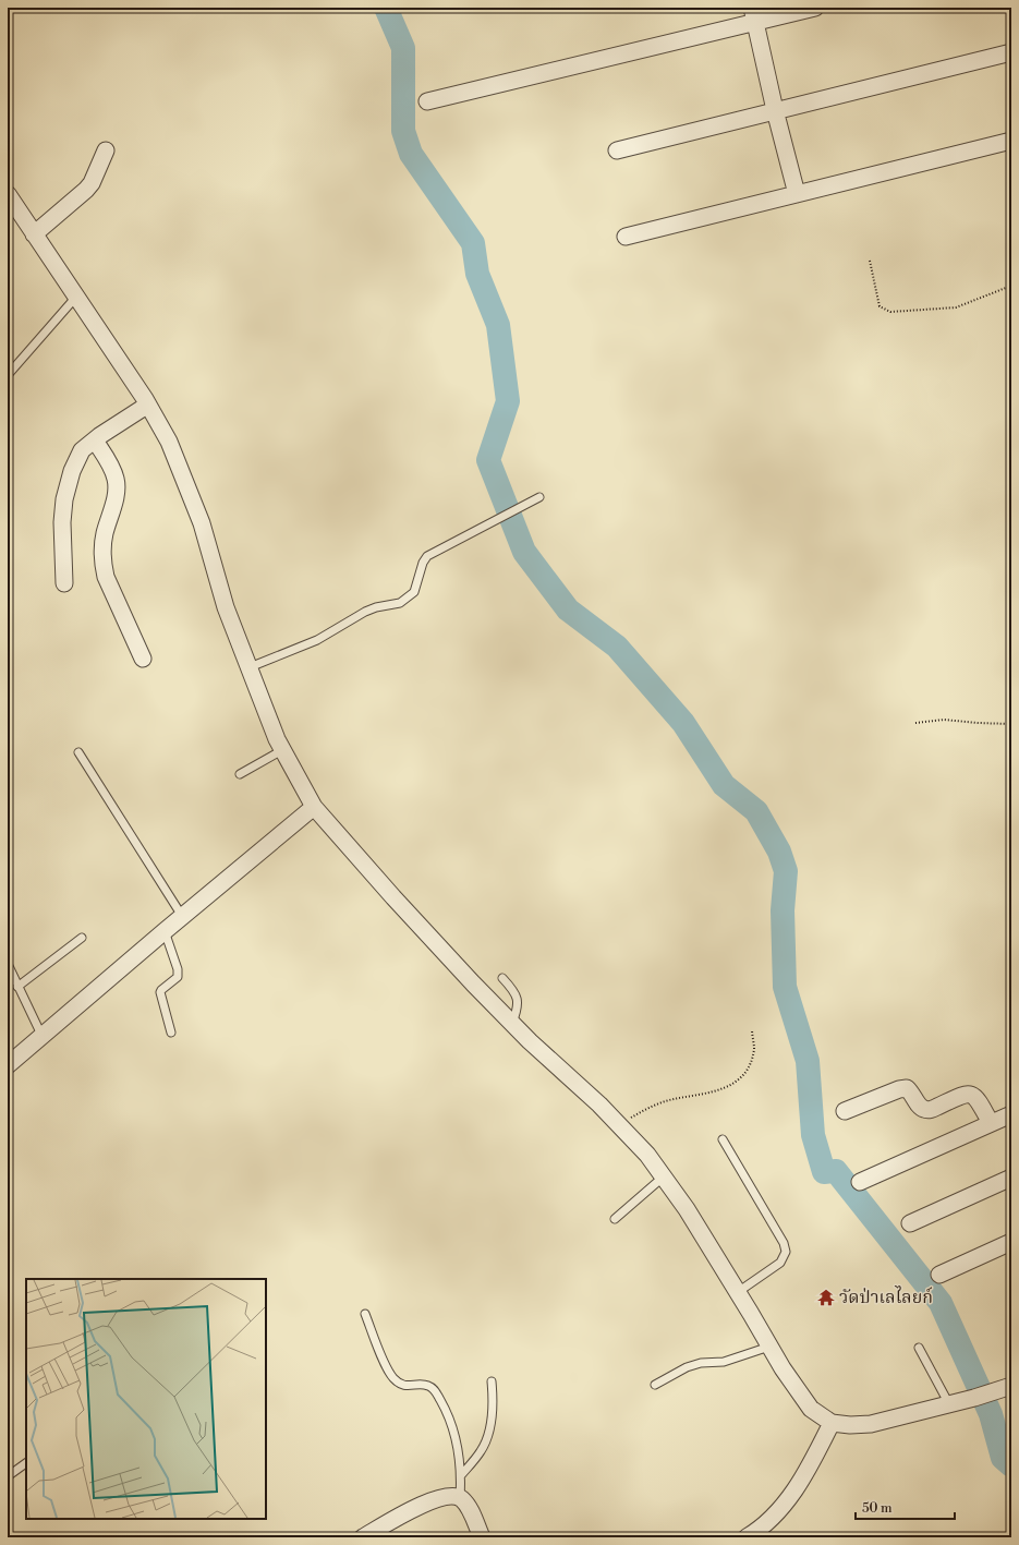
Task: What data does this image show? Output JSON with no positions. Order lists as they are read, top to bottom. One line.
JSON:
{"places":{"temple":["วัดป่าเลไลยก์"]},"scale_bar":"50 m"}
